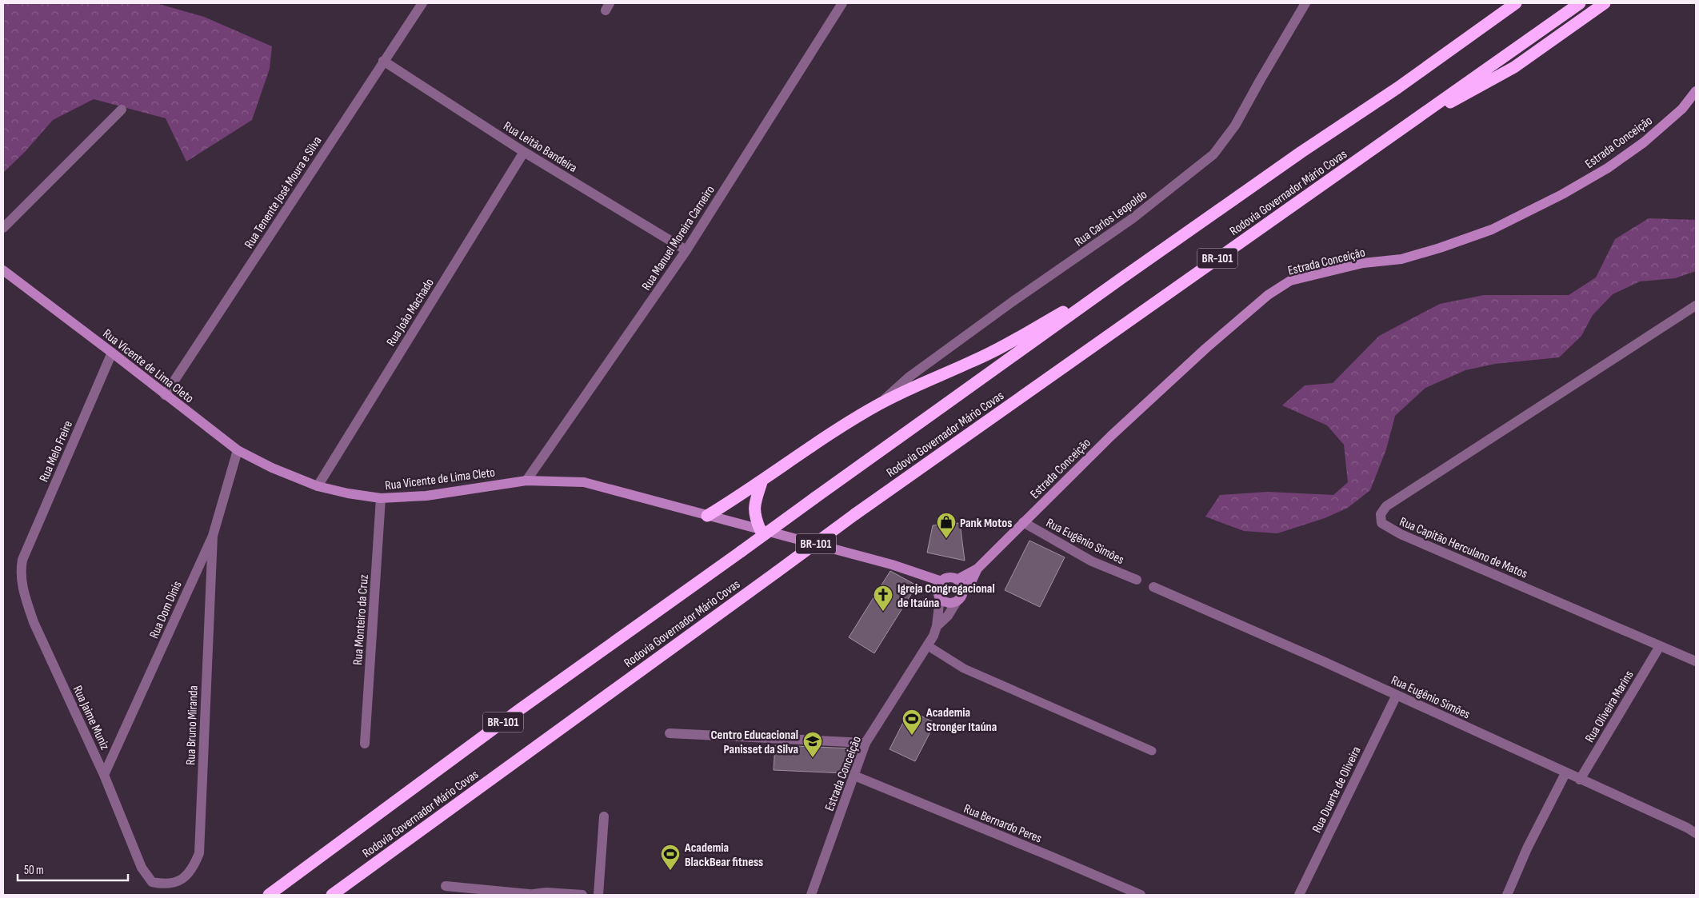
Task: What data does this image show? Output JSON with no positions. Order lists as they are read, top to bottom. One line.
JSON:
{"streets":{"highway":["Rodovia Governador Mário Covas","BR-101"],"main road":["Estrada Conceição","Rua Vicente de Lima Cleto"],"street":["Rua Leitão Bandeira","Rua Tenente José Moura e Silva","Rua Carlos Leopoldo","Rua Manuel Moreira Carneiro","Rua João Machado","Rua Melo Freire","Rua Eugênio Simões","Rua Capitão Herculano de Matos","Rua Dom Dinis","Rua Monteiro da Cruz","Rua Oliveira Marins","Rua Jaime Muniz","Rua Bruno Miranda","Rua Duarte de Oliveira","Rua Bernardo Peres"]},"crossings":[["Estrada Conceição","Rua Vicente de Lima Cleto"],["Estrada Conceição","Rua Eugênio Simões"],["Estrada Conceição","Rua Bernardo Peres"],["Rua Leitão Bandeira","Rua Tenente José Moura e Silva"],["Rua Leitão Bandeira","Rua Manuel Moreira Carneiro"],["Rua Leitão Bandeira","Rua João Machado"],["Rua Tenente José Moura e Silva","Rua Vicente de Lima Cleto"],["Rua Manuel Moreira Carneiro","Rua Vicente de Lima Cleto"],["Rua João Machado","Rua Vicente de Lima Cleto"],["Rua Vicente de Lima Cleto","Rua Melo Freire"],["Rua Vicente de Lima Cleto","Rua Dom Dinis"],["Rua Vicente de Lima Cleto","Rua Monteiro da Cruz"],["Rua Melo Freire","Rua Jaime Muniz"],["Rua Eugênio Simões","Rua Oliveira Marins"],["Rua Eugênio Simões","Rua Duarte de Oliveira"],["Rua Capitão Herculano de Matos","Rua Oliveira Marins"],["Rua Dom Dinis","Rua Jaime Muniz"],["Rua Dom Dinis","Rua Bruno Miranda"],["Rua Jaime Muniz","Rua Bruno Miranda"]],"places":{"shop":["Pank Motos"],"church":["Igreja Congregacional de Itaúna"],"sports":["Academia Stronger Itaúna","Academia BlackBear fitness"],"school or university":["Centro Educacional Panisset da Silva"]},"scale_bar":"50 m"}
